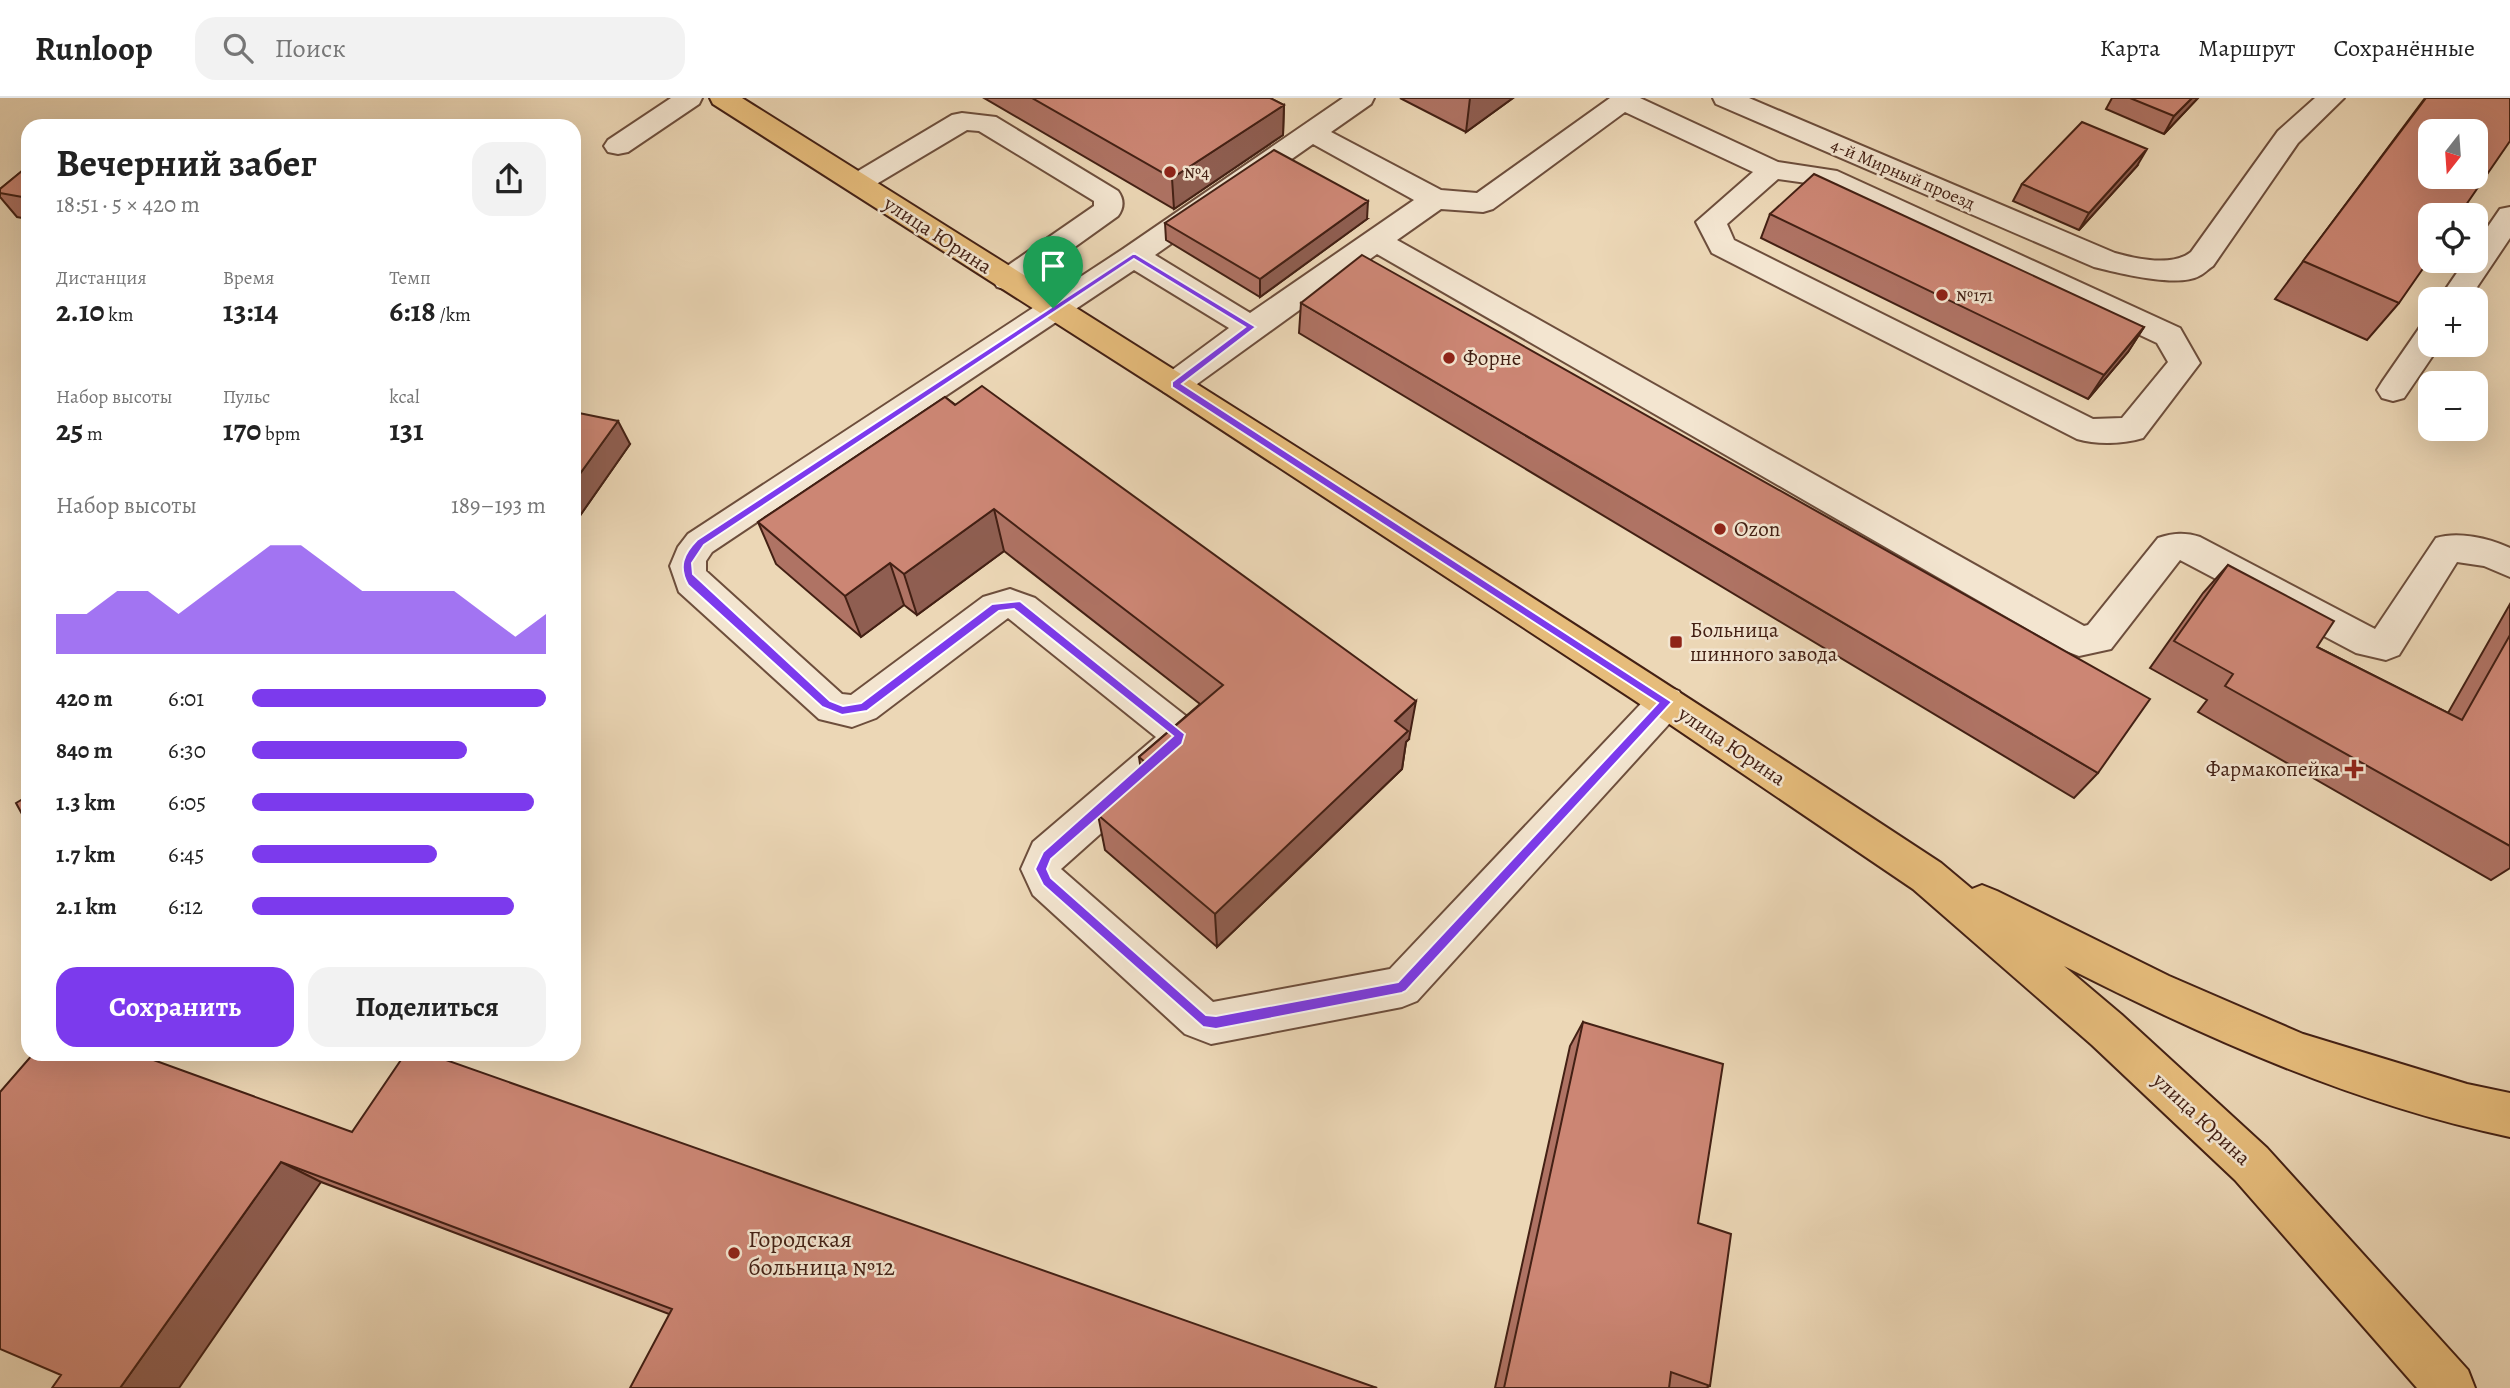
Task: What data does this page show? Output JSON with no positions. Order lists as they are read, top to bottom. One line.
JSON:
{"streets":{"main road":["улица Юрина"],"street":["4-й Мирный проезд"]},"places":{"other":["№4","№171","Форне","Ozon","Городская больница №12"],"transit":["Больница шинного завода"],"health":["Фармакопейка"]},"north":"bottom","page":{"header":"Runloop","search":"Поиск","nav":["Карта","Маршрут","Сохранённые"],"map_buttons":["+","−"],"heading":["Вечерний забег","18:51 · 5 × 420 m"],"stats":[["Дистанция","2.10 km"],["Время","13:14"],["Темп","6:18 /km"],["Набор высоты","25 m"],["Пульс","170 bpm"],["kcal","131"]],"chart":["Набор высоты","189–193 m"],"list":[{"name":"420 m","note":"6:01"},{"name":"840 m","note":"6:30"},{"name":"1.3 km","note":"6:05"},{"name":"1.7 km","note":"6:45"},{"name":"2.1 km","note":"6:12"}],"buttons":["Сохранить","Поделиться"]}}
